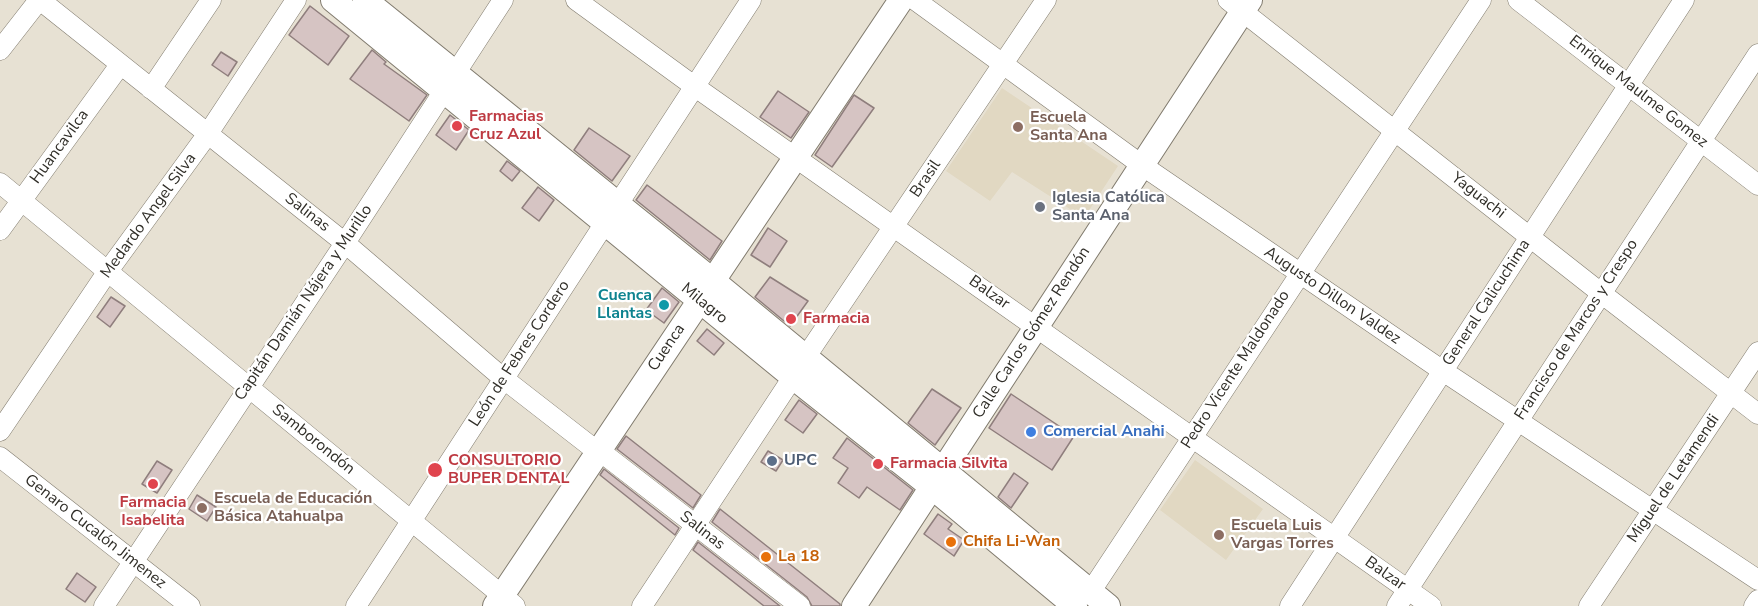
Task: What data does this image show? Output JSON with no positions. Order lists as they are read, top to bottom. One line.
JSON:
{"streets":{"main road":["Milagro","Calle Carlos Gómez Rendón","Cuenca"],"street":["Enrique Maulme Gomez","Huancavilca","Brasil","Yaguachi","Salinas","Medardo Angel Silva","Balzar","Augusto Dillon Valdez","Capitán Damián Nájera y Murillo","General Calicuchima","Francisco de Marcos y Crespo","León de Febres Cordero","Pedro Vicente Maldonado","Samborondón","Miguel de Letamendi","Genaro Cucalón Jimenez"]},"crossings":[["Enrique Maulme Gomez","General Calicuchima"],["Enrique Maulme Gomez","Francisco de Marcos y Crespo"],["Huancavilca","Salinas"],["Huancavilca","Samborondón"],["Brasil","Salinas"],["Brasil","Balzar"],["Brasil","Augusto Dillon Valdez"],["Brasil","Milagro"],["Yaguachi","General Calicuchima"],["Yaguachi","Francisco de Marcos y Crespo"],["Yaguachi","Calle Carlos Gómez Rendón"],["Yaguachi","Pedro Vicente Maldonado"],["Yaguachi","Miguel de Letamendi"],["Salinas","Medardo Angel Silva"],["Salinas","Capitán Damián Nájera y Murillo"],["Salinas","Cuenca"],["Salinas","León de Febres Cordero"],["Medardo Angel Silva","Samborondón"],["Balzar","General Calicuchima"],["Balzar","Francisco de Marcos y Crespo"],["Balzar","Calle Carlos Gómez Rendón"],["Balzar","Cuenca"],["Balzar","León de Febres Cordero"],["Balzar","Pedro Vicente Maldonado"],["Augusto Dillon Valdez","General Calicuchima"],["Augusto Dillon Valdez","Francisco de Marcos y Crespo"],["Augusto Dillon Valdez","Calle Carlos Gómez Rendón"],["Augusto Dillon Valdez","Pedro Vicente Maldonado"],["Augusto Dillon Valdez","Miguel de Letamendi"],["Capitán Damián Nájera y Murillo","Samborondón"],["Capitán Damián Nájera y Murillo","Genaro Cucalón Jimenez"],["Milagro","Calle Carlos Gómez Rendón"],["Milagro","Cuenca"],["Milagro","León de Febres Cordero"],["Milagro","Pedro Vicente Maldonado"],["Cuenca","Samborondón"],["León de Febres Cordero","Samborondón"]],"places":["Farmacias Cruz Azul","Escuela Santa Ana","Iglesia Católica Santa Ana","Cuenca Llantas","Farmacia","Comercial Anahi","UPC","Farmacia Silvita","CONSULTORIO BUPER DENTAL","Farmacia Isabelita","Escuela de Educación Básica Atahualpa","Escuela Luis Vargas Torres","Chifa Li-Wan","La 18"]}
